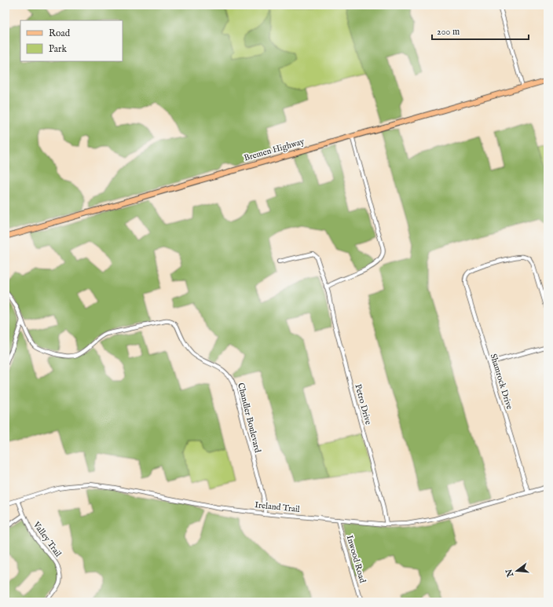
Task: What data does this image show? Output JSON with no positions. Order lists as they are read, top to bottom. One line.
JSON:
{"streets":{"main road":["Bremen Highway"],"street":["Shamrock Drive","Petro Drive","Chandler Boulevard","Ireland Trail","Valley Trail","Inwood Road"]},"crossings":[["Shamrock Drive","Ireland Trail"],["Petro Drive","Ireland Trail"],["Chandler Boulevard","Ireland Trail"],["Ireland Trail","Valley Trail"],["Ireland Trail","Inwood Road"]],"legend":["Road","Park"],"scale_bar":"200 m","north":"left"}
